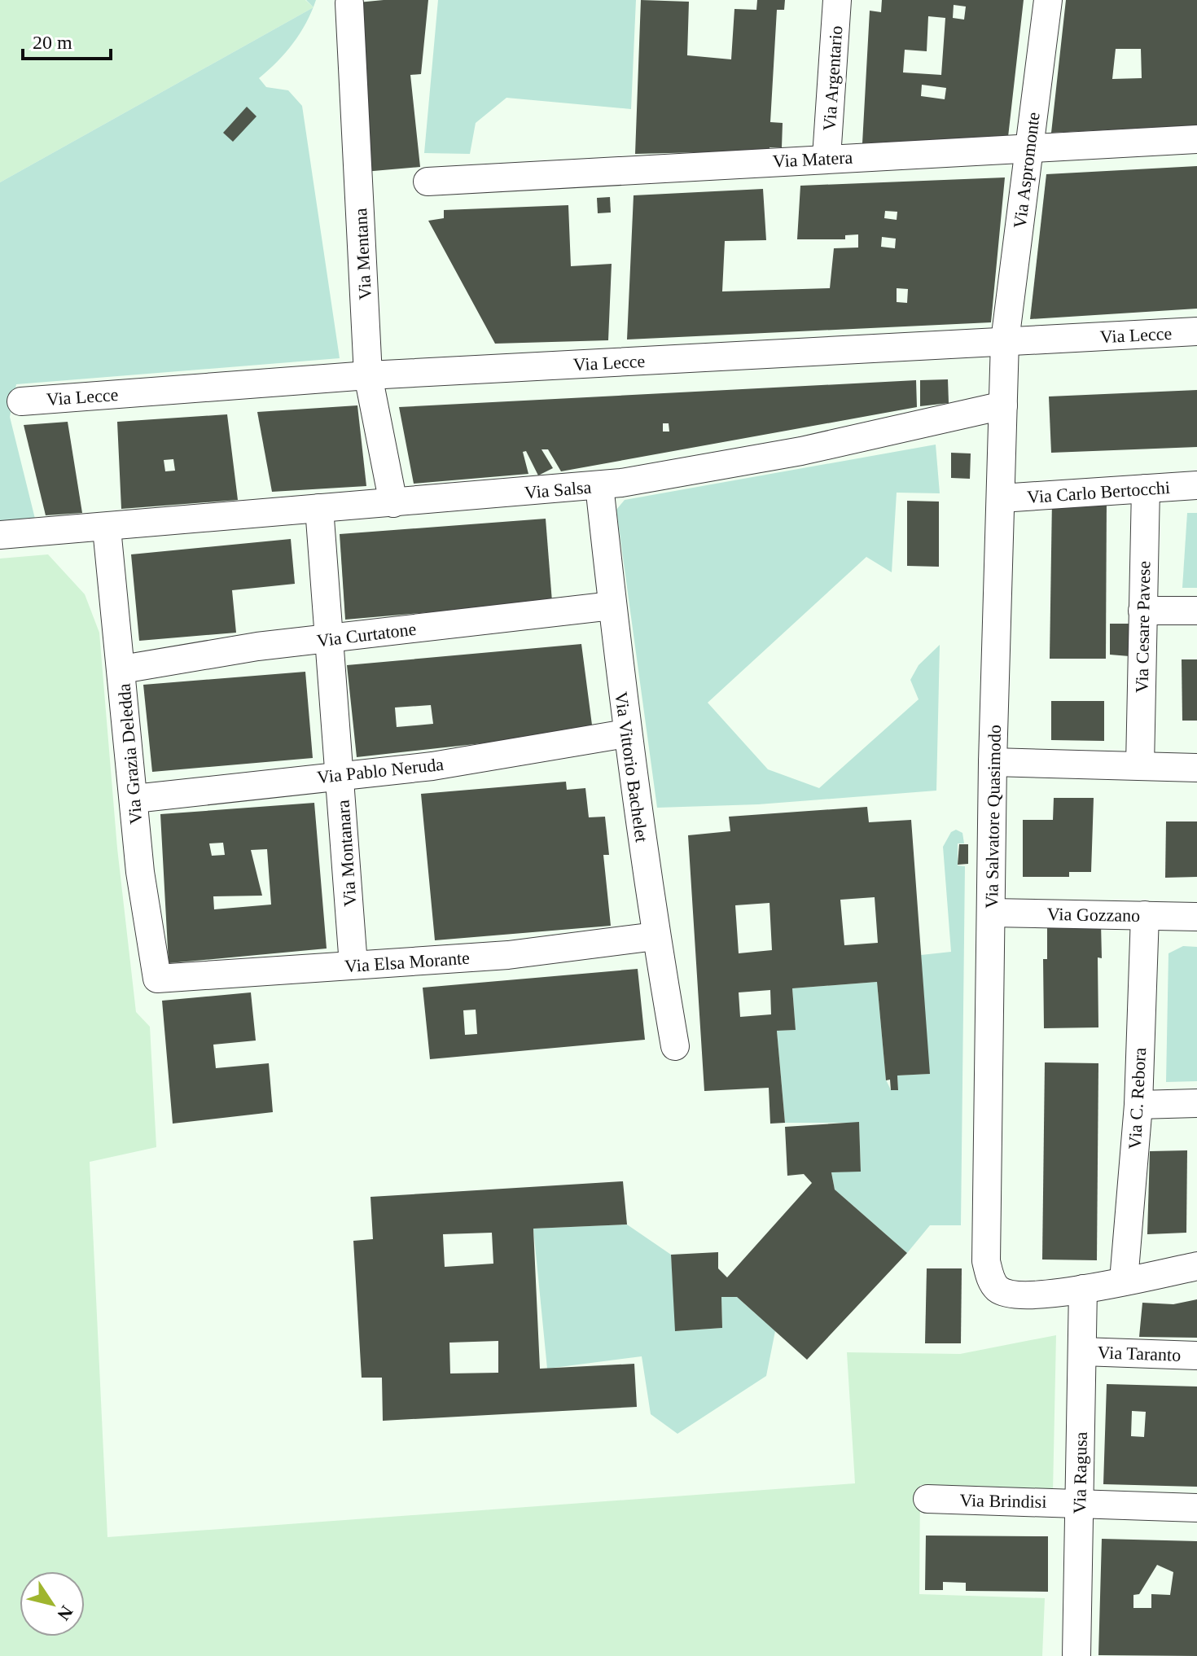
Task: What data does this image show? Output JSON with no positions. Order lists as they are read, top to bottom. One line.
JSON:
{"streets":{"street":["Via Argentario","Via Matera","Via Aspromonte","Via Mentana","Via Lecce","Via Salsa","Via Carlo Bertocchi","Via Cesare Pavese","Via Curtatone","Via Grazia Deledda","Via Vittorio Bachelet","Via Pablo Neruda","Via Salvatore Quasimodo","Via Montanara","Via Gozzano","Via Elsa Morante","Via C. Rebora","Via Taranto","Via Ragusa","Via Brindisi"]},"crossings":[["Via Argentario","Via Matera"],["Via Matera","Via Aspromonte"],["Via Aspromonte","Via Lecce"],["Via Aspromonte","Via Salvatore Quasimodo"],["Via Mentana","Via Lecce"],["Via Mentana","Via Salsa"],["Via Lecce","Via Salvatore Quasimodo"],["Via Salsa","Via Grazia Deledda"],["Via Salsa","Via Vittorio Bachelet"],["Via Salsa","Via Salvatore Quasimodo"],["Via Salsa","Via Montanara"],["Via Carlo Bertocchi","Via Cesare Pavese"],["Via Carlo Bertocchi","Via Salvatore Quasimodo"],["Via Curtatone","Via Grazia Deledda"],["Via Curtatone","Via Vittorio Bachelet"],["Via Curtatone","Via Montanara"],["Via Grazia Deledda","Via Pablo Neruda"],["Via Grazia Deledda","Via Elsa Morante"],["Via Vittorio Bachelet","Via Pablo Neruda"],["Via Vittorio Bachelet","Via Elsa Morante"],["Via Pablo Neruda","Via Montanara"],["Via Salvatore Quasimodo","Via Gozzano"],["Via Salvatore Quasimodo","Via Ragusa"],["Via Montanara","Via Elsa Morante"],["Via Gozzano","Via C. Rebora"],["Via Taranto","Via Ragusa"],["Via Ragusa","Via Brindisi"]],"scale_bar":"20 m","north":"bottom right"}
